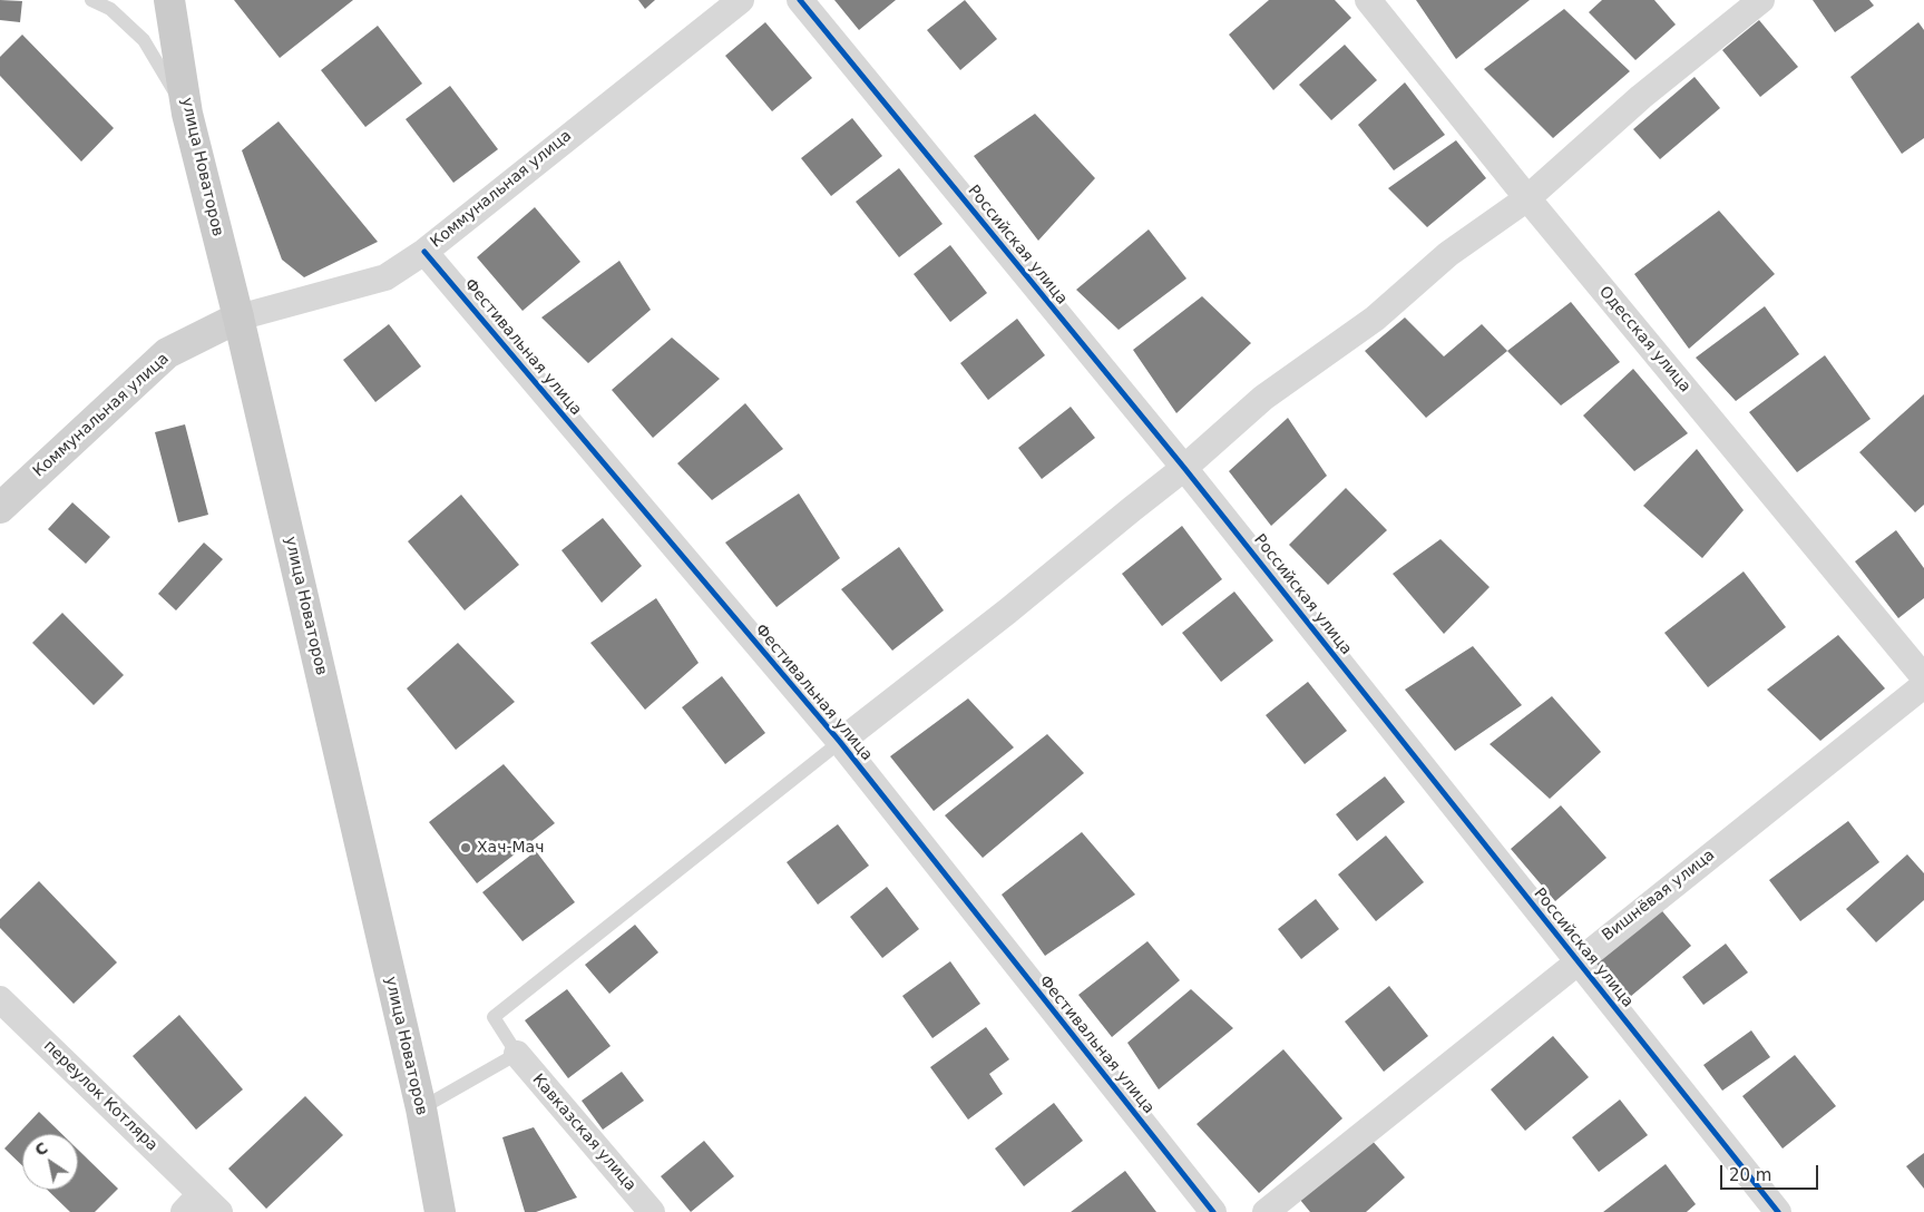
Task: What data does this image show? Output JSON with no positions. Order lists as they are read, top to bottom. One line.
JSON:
{"streets":{"main road":["улица Новаторов","Коммунальная улица"],"street":["Российская улица","Одесская улица","Фестивальная улица","Вишнёвая улица","переулок Котляра","Кавказская улица"]},"crossings":[["улица Новаторов","Коммунальная улица"],["Коммунальная улица","Фестивальная улица"],["Российская улица","Вишнёвая улица"]],"places":["Хач-Мач"],"scale_bar":"20 m","north":"top left"}
